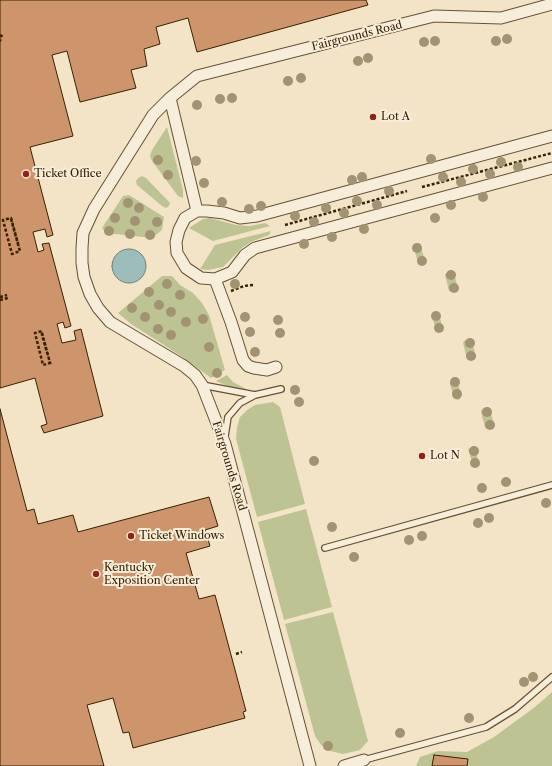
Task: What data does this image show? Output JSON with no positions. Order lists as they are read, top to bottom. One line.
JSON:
{"streets":{"street":["Fairgrounds Road"]},"places":["Lot A","Ticket Office","Lot N","Ticket Windows","Kentucky Exposition Center"]}
